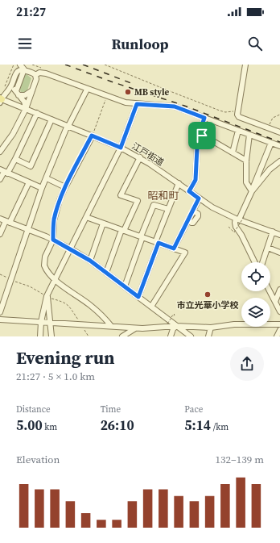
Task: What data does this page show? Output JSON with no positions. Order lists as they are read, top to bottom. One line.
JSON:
{"streets":{"street":["江戸街道"]},"districts":["昭和町"],"places":["MB style","市立光華小学校"],"page":{"status":"21:27","header":"Runloop","heading":["Evening run","21:27 · 5 × 1.0 km"],"stats":[["Distance","5.00 km"],["Time","26:10"],["Pace","5:14 /km"]],"chart":["Elevation","132–139 m"]}}
